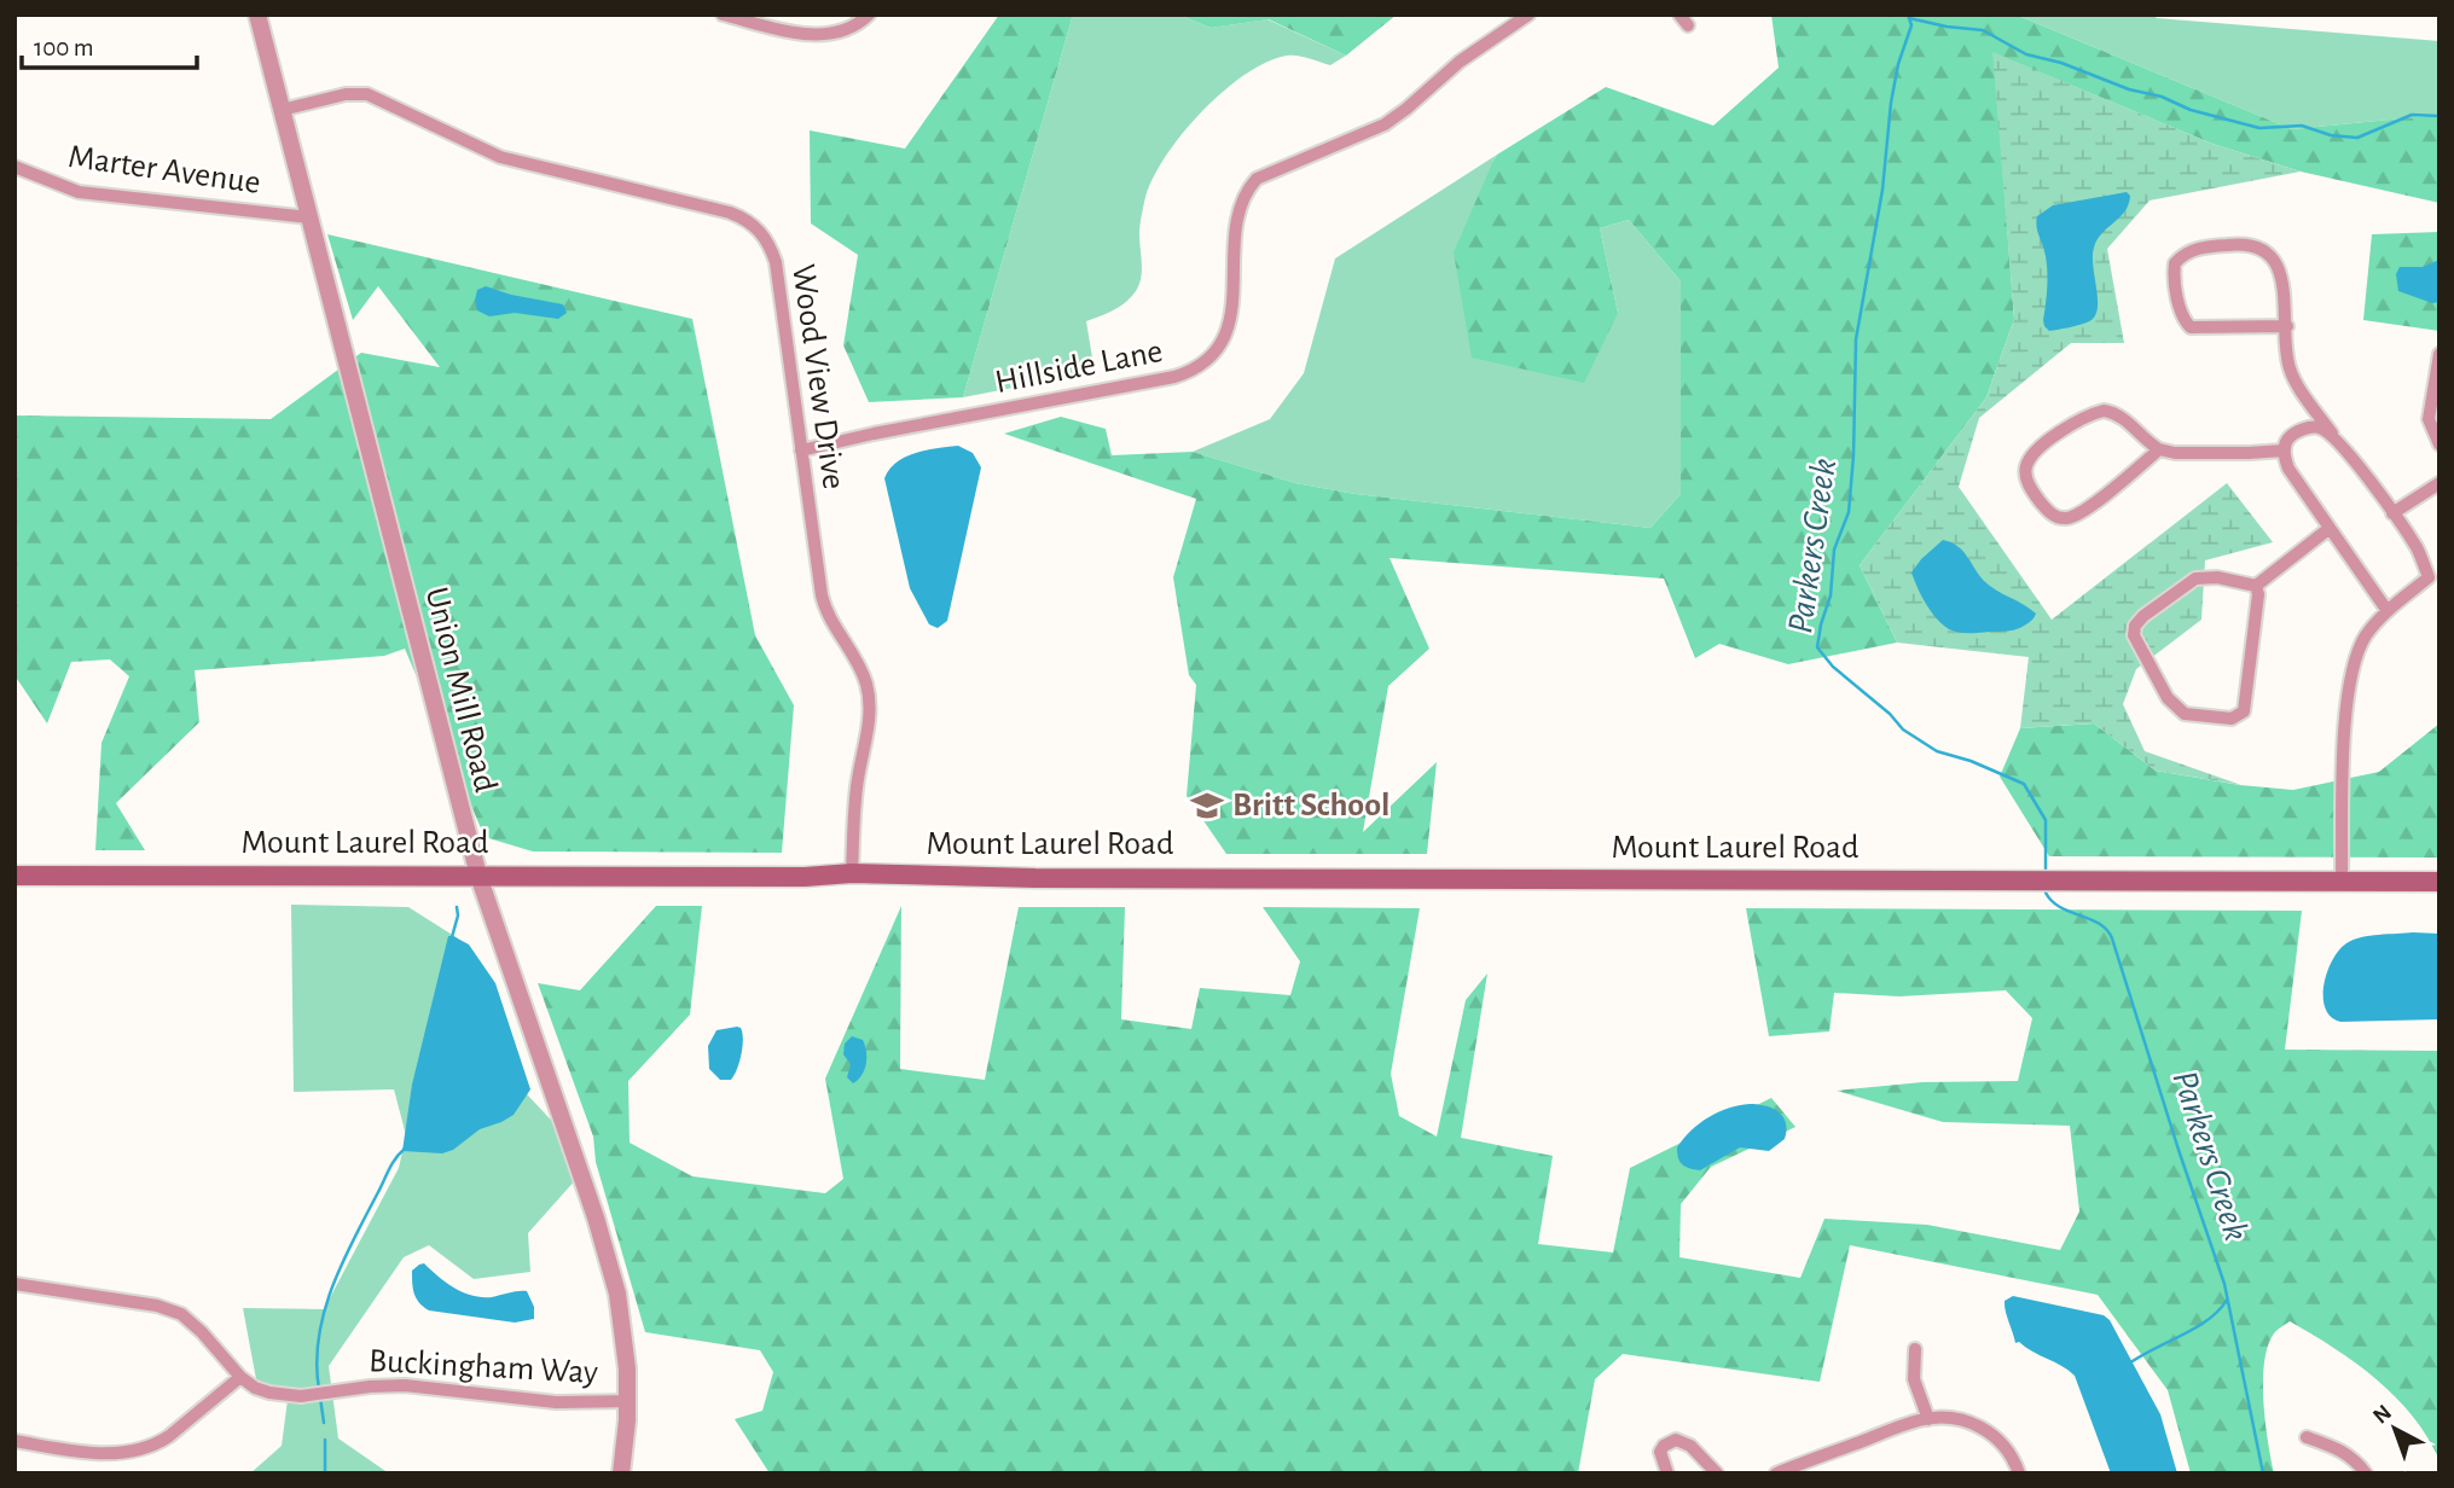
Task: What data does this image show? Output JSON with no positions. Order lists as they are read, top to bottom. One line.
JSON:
{"streets":{"main road":["Mount Laurel Road"],"street":["Marter Avenue","Hillside Lane","Wood View Drive","Union Mill Road","Buckingham Way"]},"crossings":[["Marter Avenue","Union Mill Road"],["Hillside Lane","Wood View Drive"],["Wood View Drive","Union Mill Road"],["Wood View Drive","Mount Laurel Road"],["Union Mill Road","Mount Laurel Road"],["Union Mill Road","Buckingham Way"]],"water":["Parkers Creek"],"places":{"school or university":["Britt School"]},"scale_bar":"100 m","north":"top left"}
